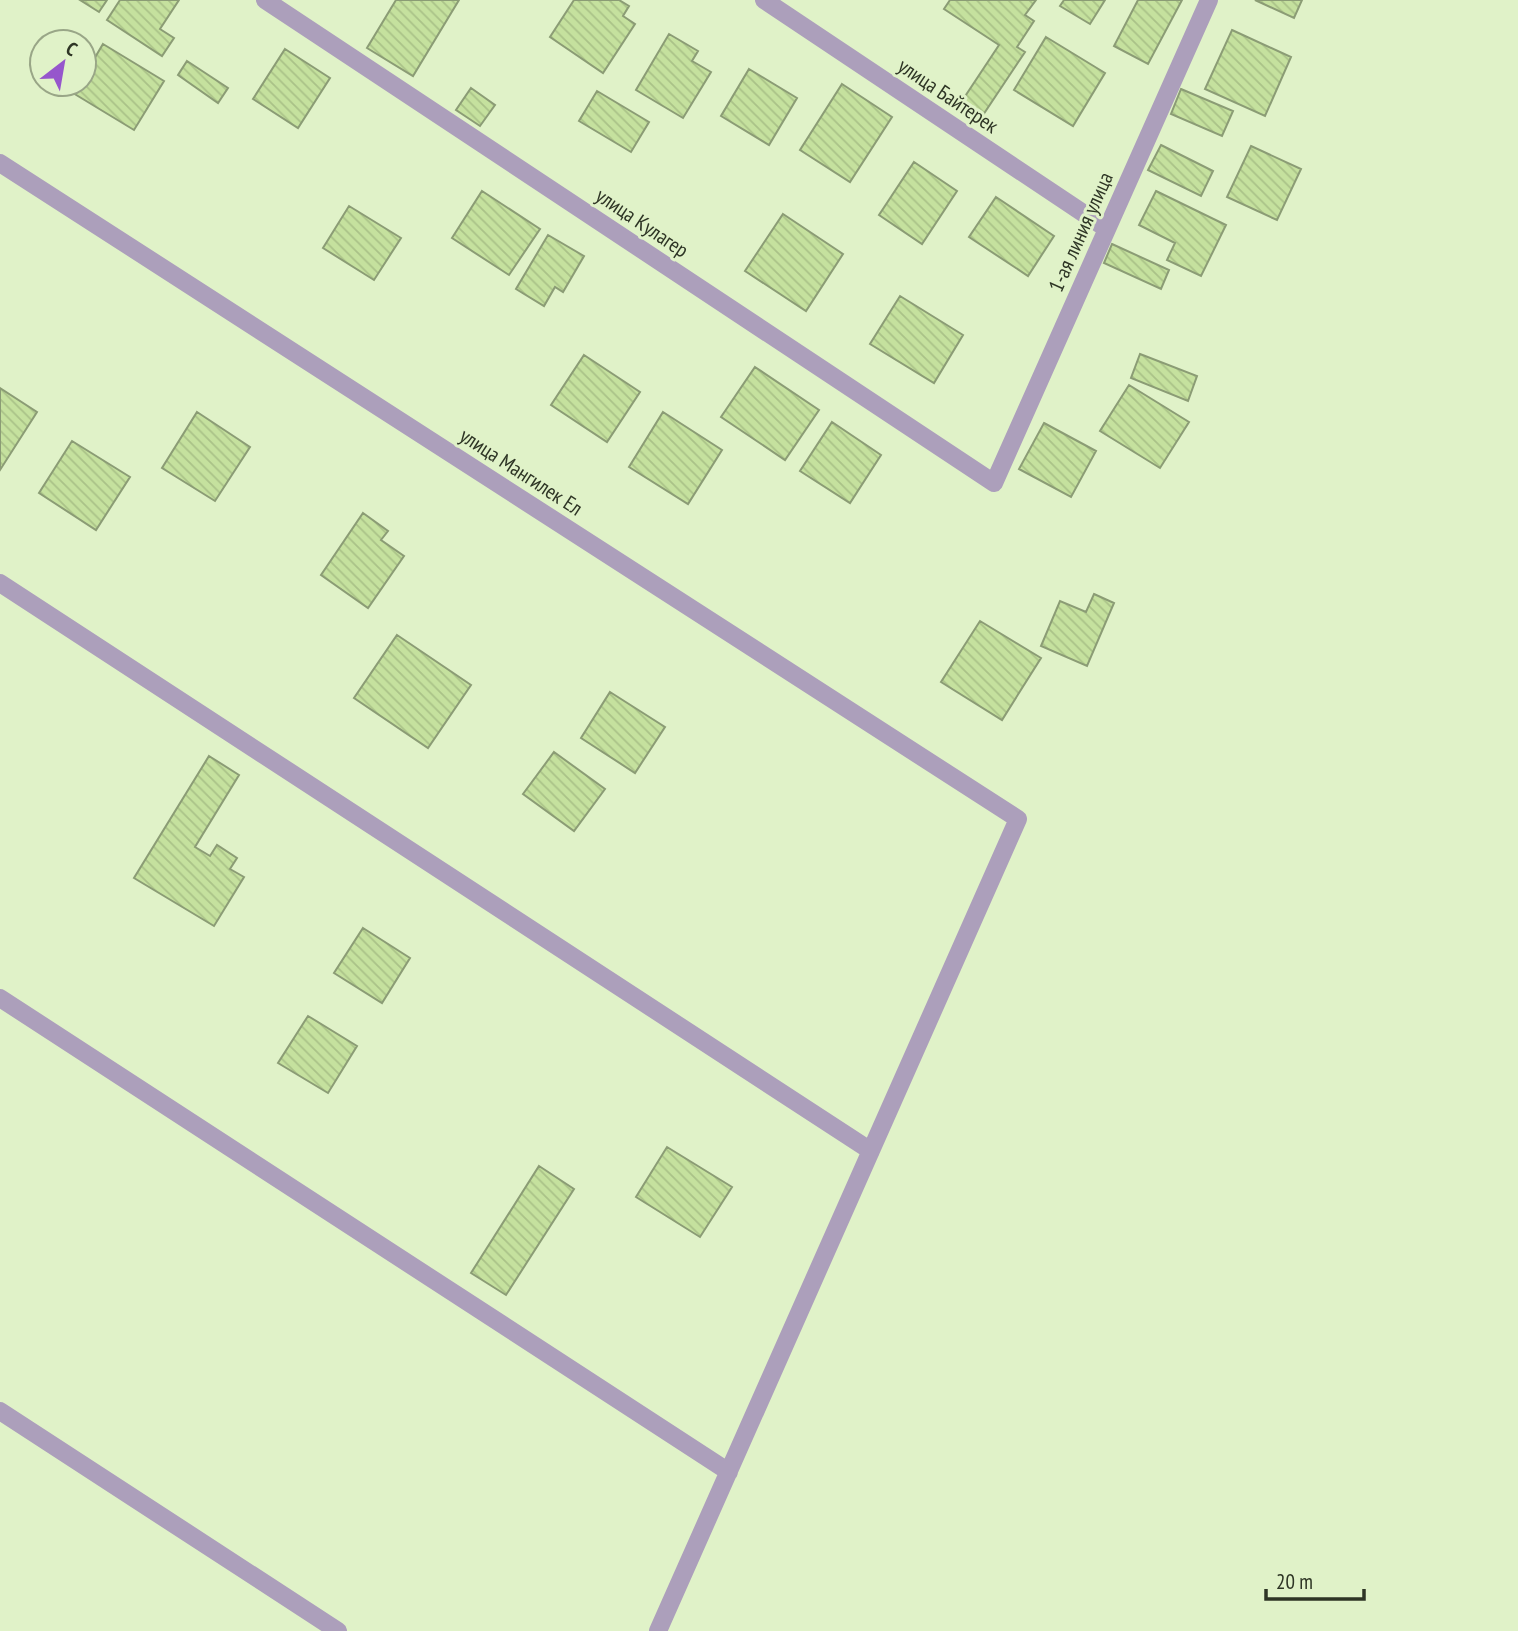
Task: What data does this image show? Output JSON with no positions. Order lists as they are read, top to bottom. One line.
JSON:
{"streets":{"street":["улица Байтерек","улица Кулагер","1-ая линия улица","улица Мангилек Ел"]},"crossings":[["улица Байтерек","1-ая линия улица"],["улица Кулагер","1-ая линия улица"]],"scale_bar":"20 m","north":"top right"}
